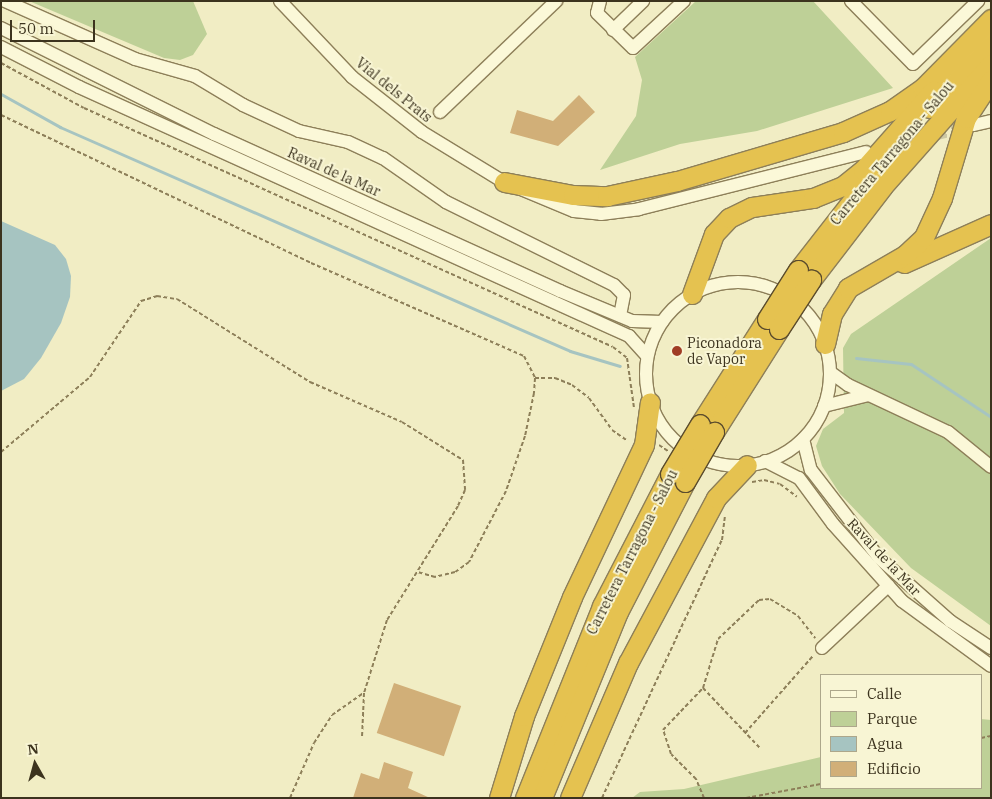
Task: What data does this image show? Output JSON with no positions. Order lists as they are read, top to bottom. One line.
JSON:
{"streets":{"highway":["Carretera Tarragona - Salou"],"street":["Vial dels Prats","Raval de la Mar"]},"places":["Piconadora de Vapor"],"legend":["Calle","Parque","Agua","Edificio"],"scale_bar":"50 m","north":"top"}
